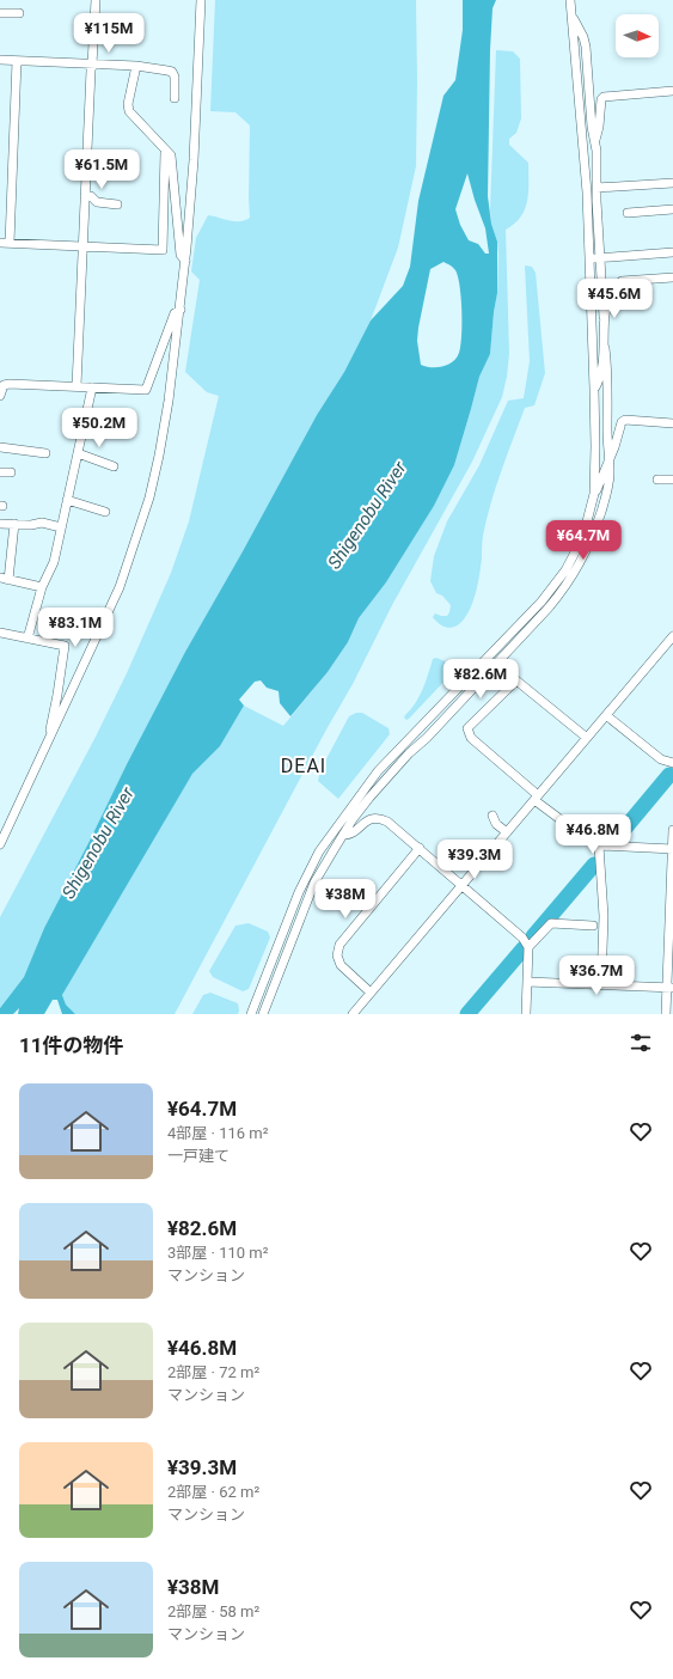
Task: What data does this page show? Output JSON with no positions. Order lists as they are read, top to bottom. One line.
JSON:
{"districts":["DEAI"],"water":["Shigenobu River"],"north":"right","page":{"price":["¥115M","¥61.5M","¥45.6M","¥50.2M","¥64.7M","¥83.1M","¥82.6M","¥46.8M","¥39.3M","¥38M","¥36.7M"],"heading":"11件の物件","list":[{"name":"¥64.7M","note":"4部屋 · 116 m² · 一戸建て"},{"name":"¥82.6M","note":"3部屋 · 110 m² · マンション"},{"name":"¥46.8M","note":"2部屋 · 72 m² · マンション"},{"name":"¥39.3M","note":"2部屋 · 62 m² · マンション"},{"name":"¥38M","note":"2部屋 · 58 m² · マンション"}]}}
